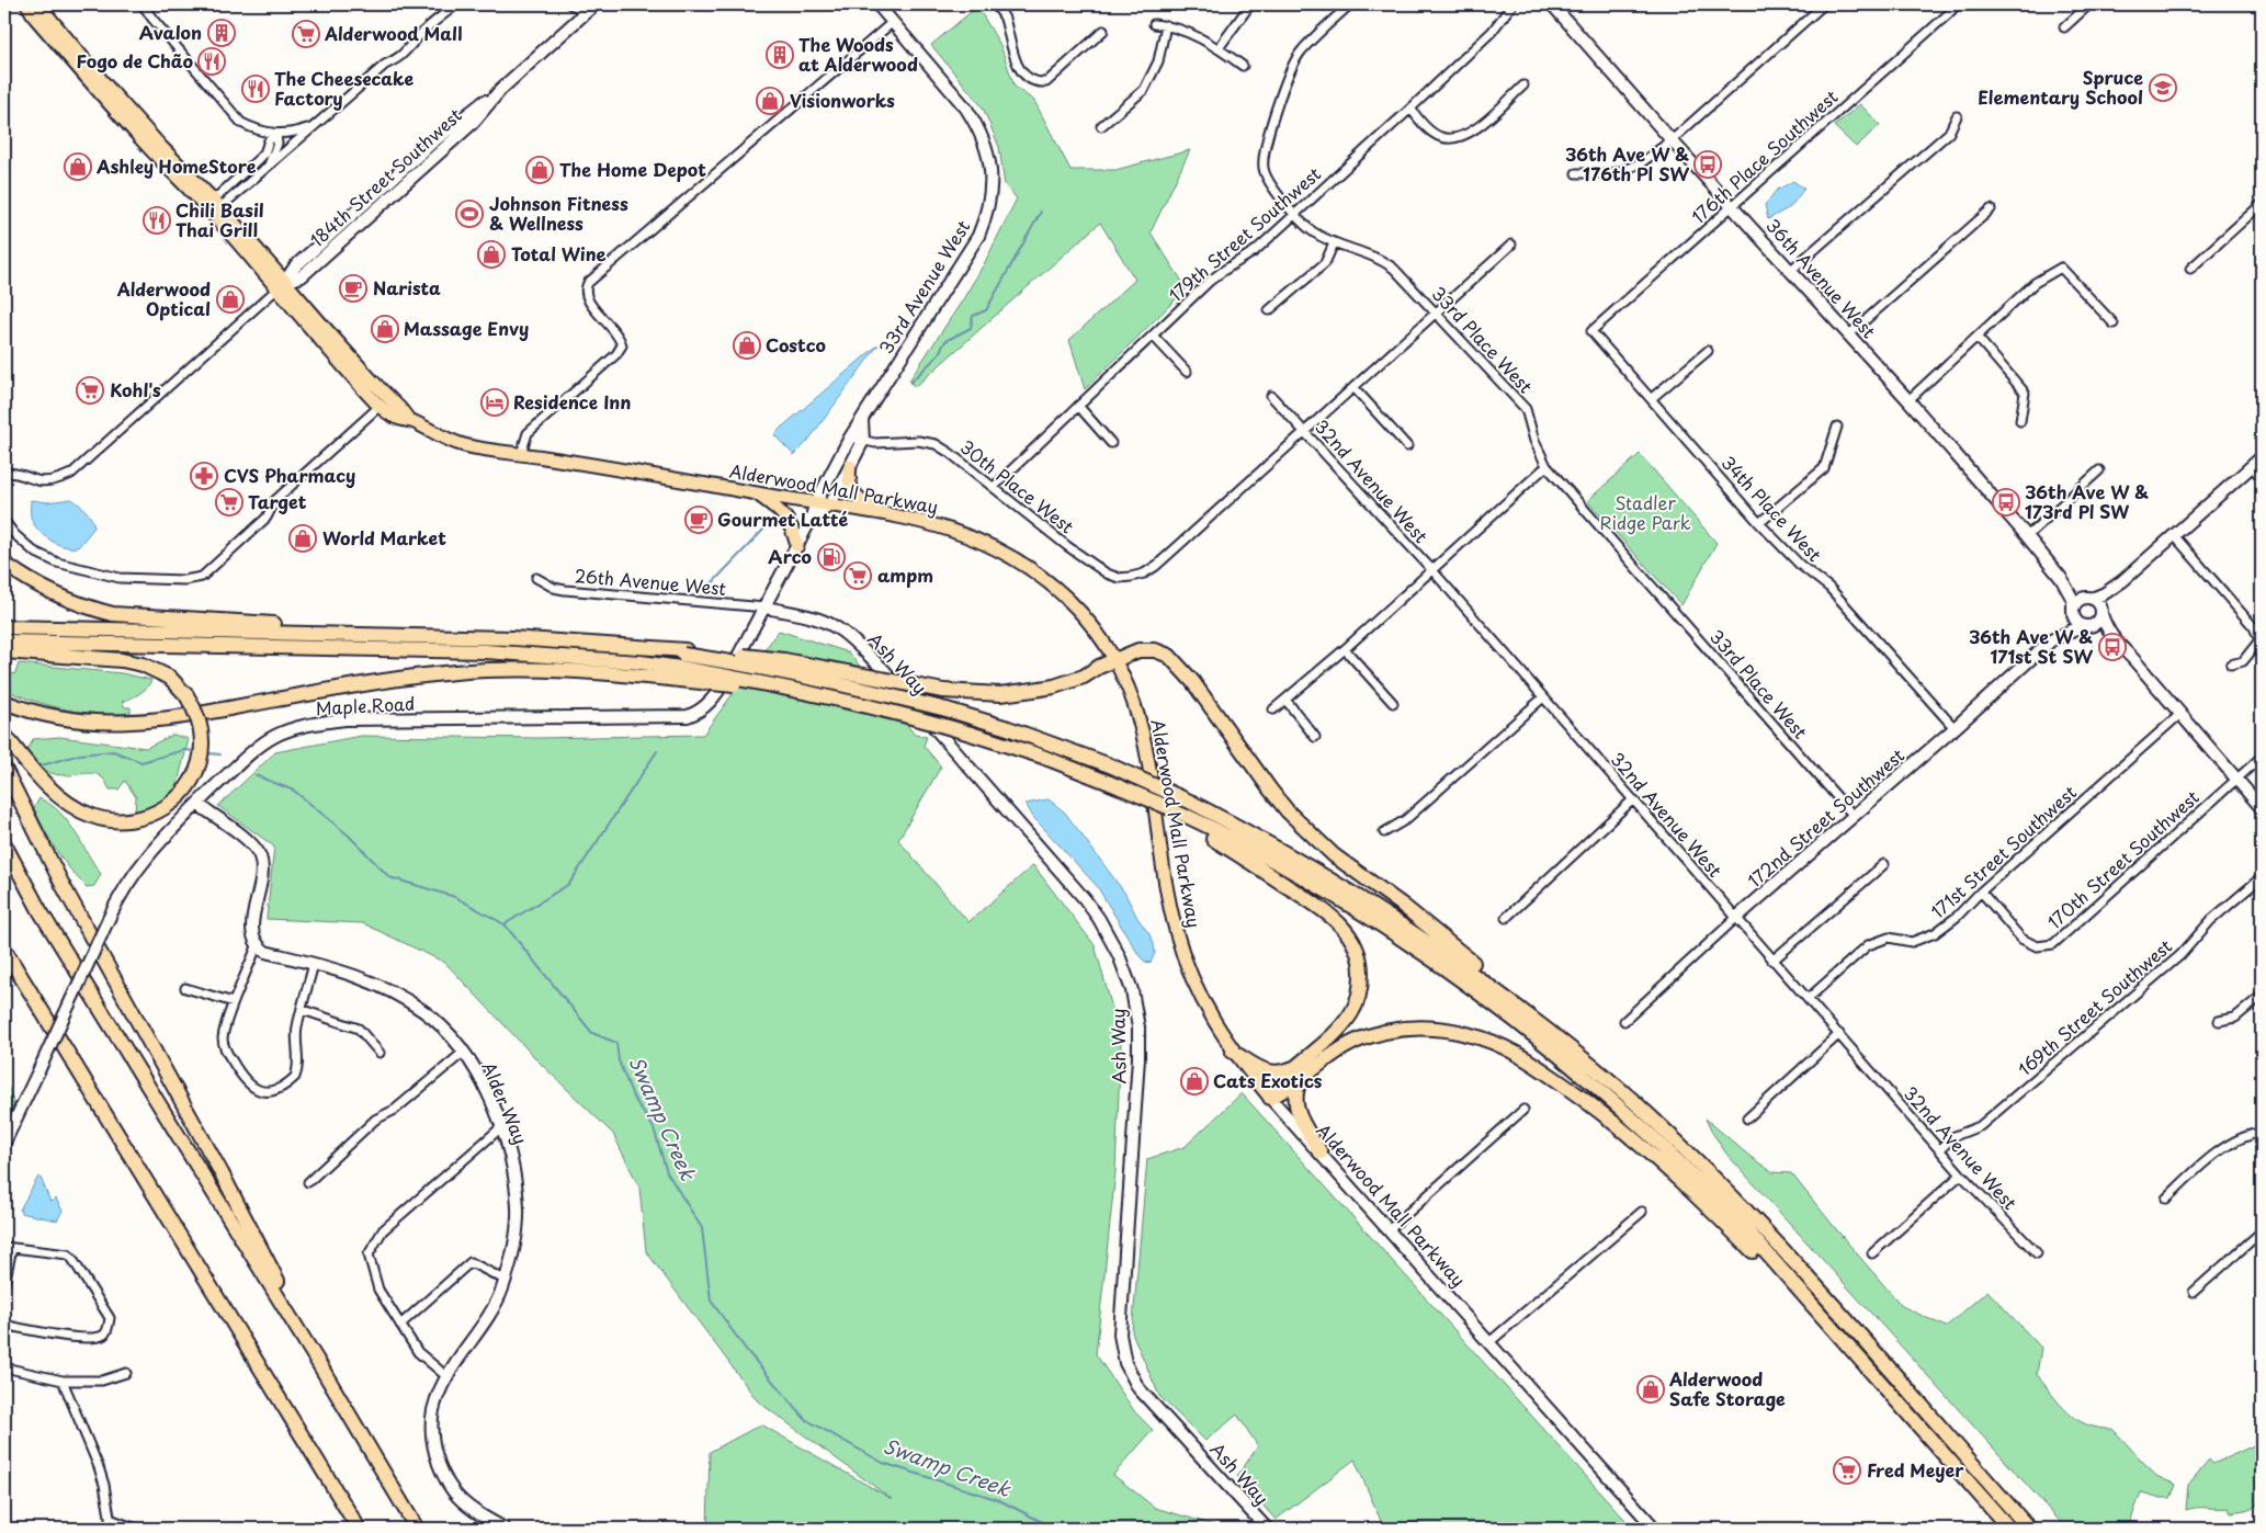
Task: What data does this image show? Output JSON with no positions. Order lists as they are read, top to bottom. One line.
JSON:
{"streets":{"main road":["Alderwood Mall Parkway"],"street":["176th Place Southwest","184th Street Southwest","179th Street Southwest","36th Avenue West","33rd Avenue West","33rd Place West","32nd Avenue West","30th Place West","34th Place West","26th Avenue West","Ash Way","Maple Road","172nd Street Southwest","171st Street Southwest","170th Street Southwest","169th Street Southwest","Alder Way"]},"crossings":[["176th Place Southwest","36th Avenue West"],["176th Place Southwest","34th Place West"],["184th Street Southwest","Alderwood Mall Parkway"],["179th Street Southwest","33rd Place West"],["179th Street Southwest","30th Place West"],["36th Avenue West","172nd Street Southwest"],["33rd Avenue West","30th Place West"],["33rd Avenue West","Alderwood Mall Parkway"],["33rd Avenue West","Maple Road"],["33rd Place West","30th Place West"],["33rd Place West","172nd Street Southwest"],["32nd Avenue West","30th Place West"],["32nd Avenue West","172nd Street Southwest"],["32nd Avenue West","171st Street Southwest"],["32nd Avenue West","169th Street Southwest"],["Alderwood Mall Parkway","Maple Road"],["34th Place West","172nd Street Southwest"],["26th Avenue West","Ash Way"],["26th Avenue West","Maple Road"],["Ash Way","Maple Road"],["171st Street Southwest","170th Street Southwest"]],"water":["Swamp Creek"],"parks":["Stadler Ridge Park"],"places":{"building":["Avalon","The Woods at Alderwood"],"supermarket":["Alderwood Mall","Kohl's","Target","ampm","Fred Meyer"],"restaurant":["Fogo de Chão","The Cheesecake Factory","Chili Basil Thai Grill"],"school or university":["Spruce Elementary School"],"shop":["Visionworks","Ashley HomeStore","The Home Depot","Total Wine","Alderwood Optical","Massage Envy","Costco","World Market","Cats Exotics","Alderwood Safe Storage"],"bus stop":["36th Ave W & 176th Pl SW","36th Ave W & 173rd Pl SW","36th Ave W & 171st St SW"],"sports":["Johnson Fitness & Wellness"],"cafe":["Narista","Gourmet Latté"],"hotel":["Residence Inn"],"pharmacy":["CVS Pharmacy"],"fuel station":["Arco"]}}
